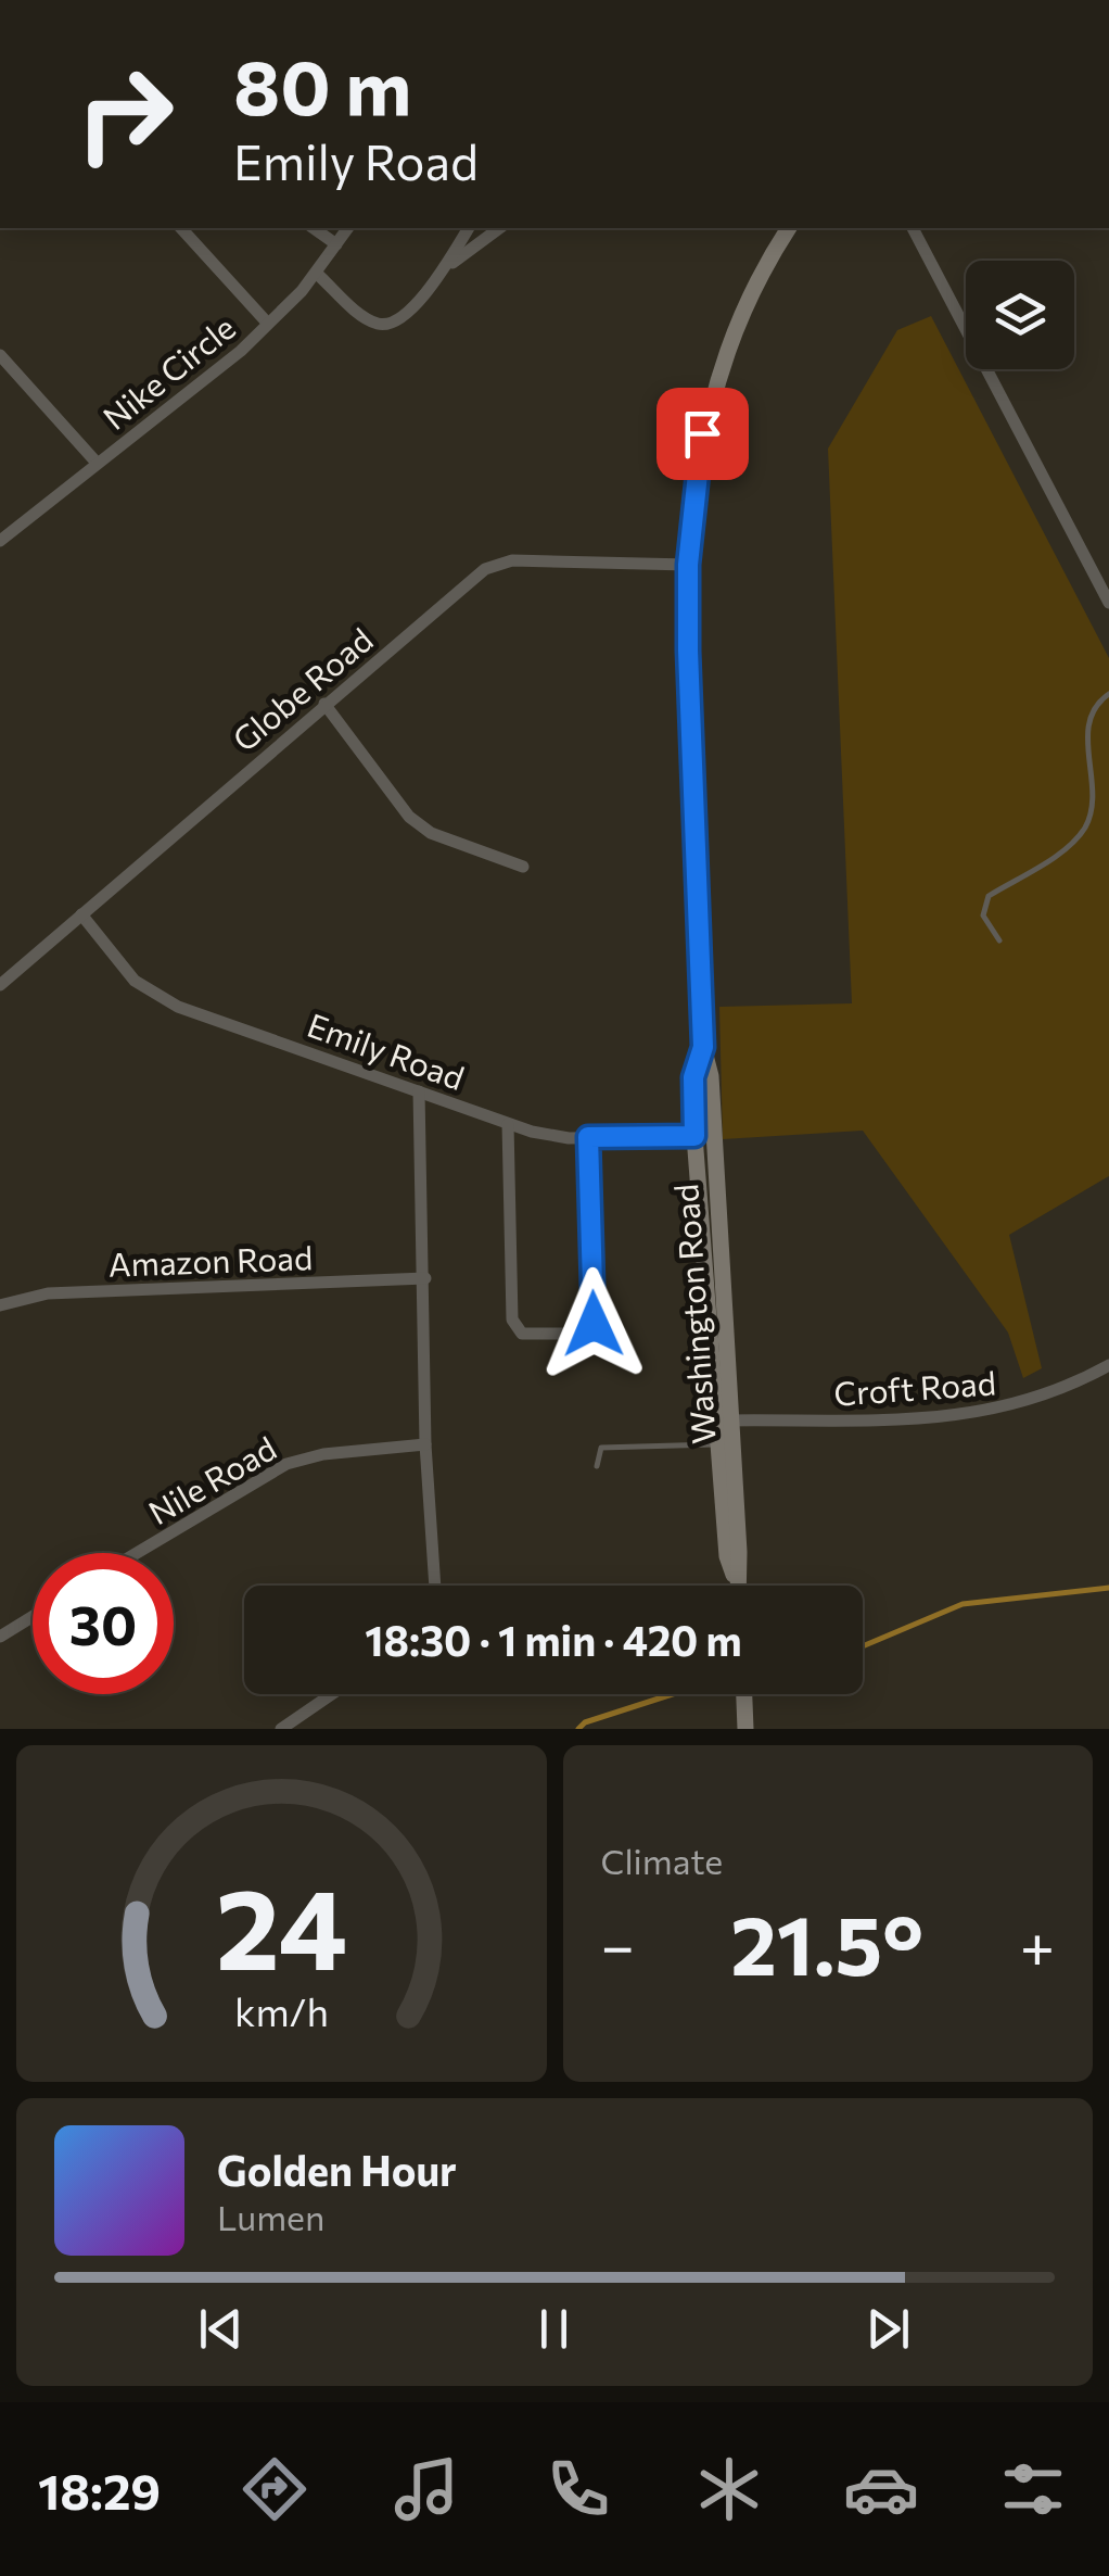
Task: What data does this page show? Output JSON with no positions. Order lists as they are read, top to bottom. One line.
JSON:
{"streets":{"main road":["Washington Road"],"street":["Nike Circle","Globe Road","Emily Road","Amazon Road","Croft Road","Nile Road"]},"crossings":[["Globe Road","Emily Road"],["Globe Road","Washington Road"],["Emily Road","Washington Road"],["Washington Road","Croft Road"]],"page":{"turn":["80 m","Emily Road"],"limit":"30","trip":"18:30 · 1 min · 420 m","tile":"Climate","heat":["−","21.5°","+"],"song":["Golden Hour","Lumen"],"tabs":"18:29","gauge":["24","km/h"]}}
